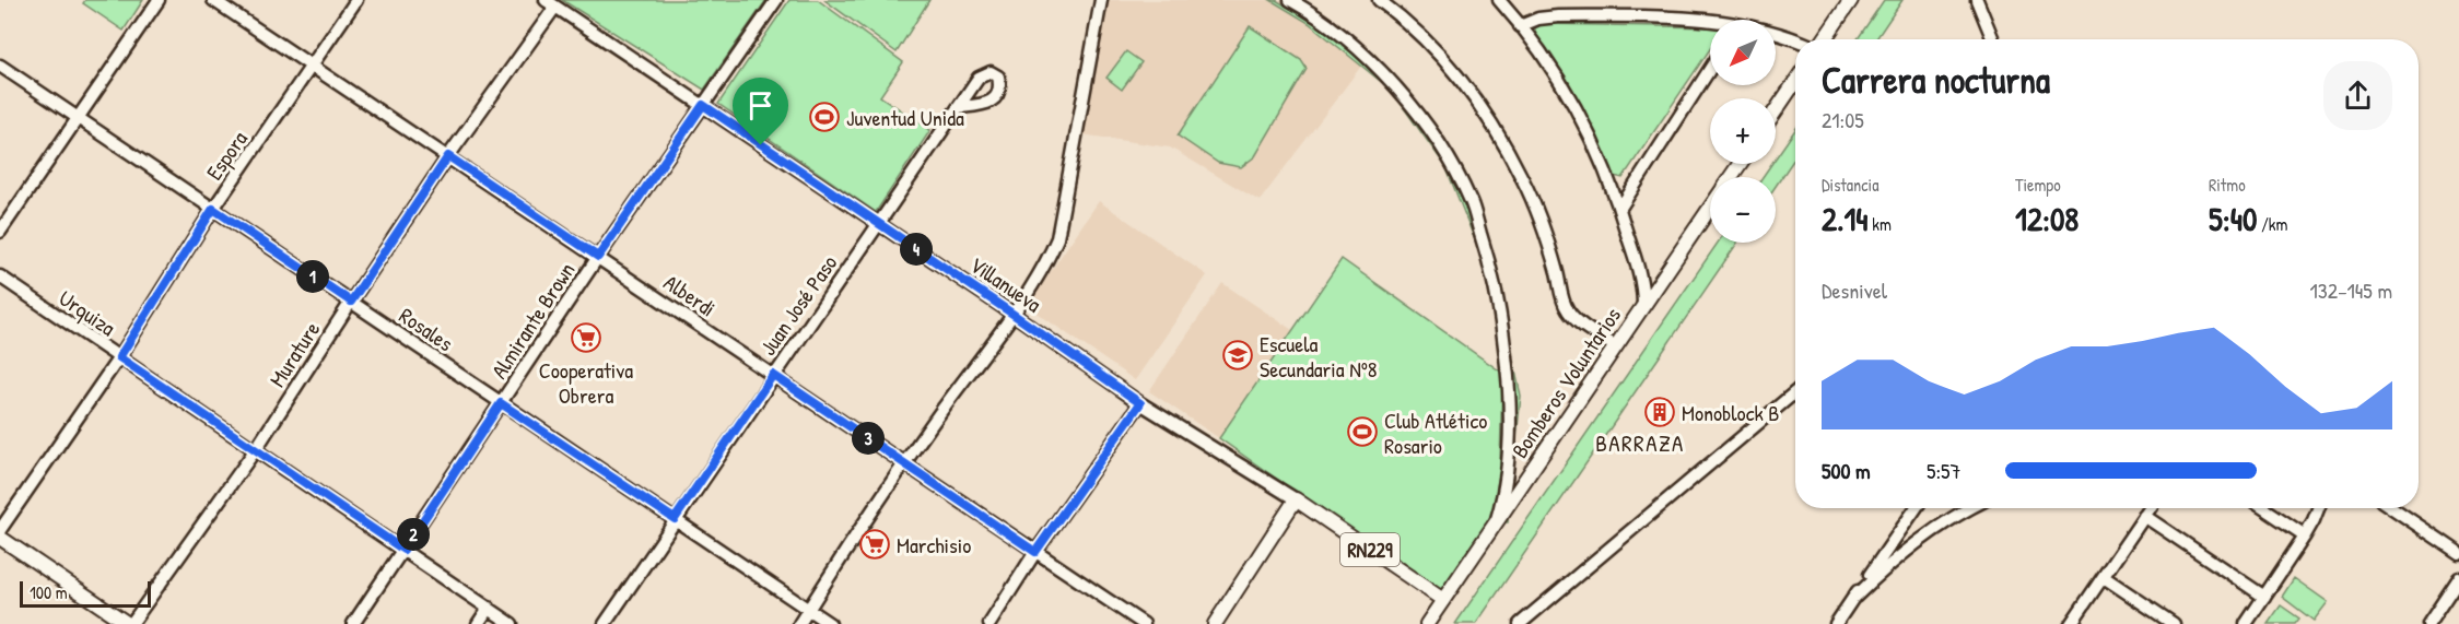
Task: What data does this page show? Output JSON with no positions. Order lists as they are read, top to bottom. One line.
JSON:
{"streets":{"main road":["Villanueva","Bomberos Voluntarios","RN229"],"street":["Espora","Alberdi","Juan José Paso","Urquiza","Almirante Brown","Rosales","Murature"]},"crossings":[["Espora","Alberdi"],["Espora","Urquiza"],["Espora","Rosales"],["Villanueva","Juan José Paso"],["Villanueva","Almirante Brown"],["Villanueva","Murature"],["Villanueva","Bomberos Voluntarios"],["Alberdi","Juan José Paso"],["Alberdi","Almirante Brown"],["Alberdi","Murature"],["Juan José Paso","Rosales"],["Urquiza","Almirante Brown"],["Urquiza","Murature"],["Almirante Brown","Rosales"],["Rosales","Murature"]],"districts":["BARRAZA"],"places":{"sports":["Juventud Unida","Club Atlético Rosario"],"supermarket":["Cooperativa Obrera","Marchisio"],"school or university":["Escuela Secundaria Nº8"],"building":["Monoblock B"]},"scale_bar":"100 m","north":"bottom left","page":{"map_buttons":["+","−"],"heading":["Carrera nocturna","21:05"],"stats":[["Distancia","2.14 km"],["Tiempo","12:08"],["Ritmo","5:40 /km"]],"pins":["4","1","3","2"],"chart":["Desnivel","132–145 m"],"list":[{"name":"500 m","note":"5:57"}],"scale":"100 m"}}
